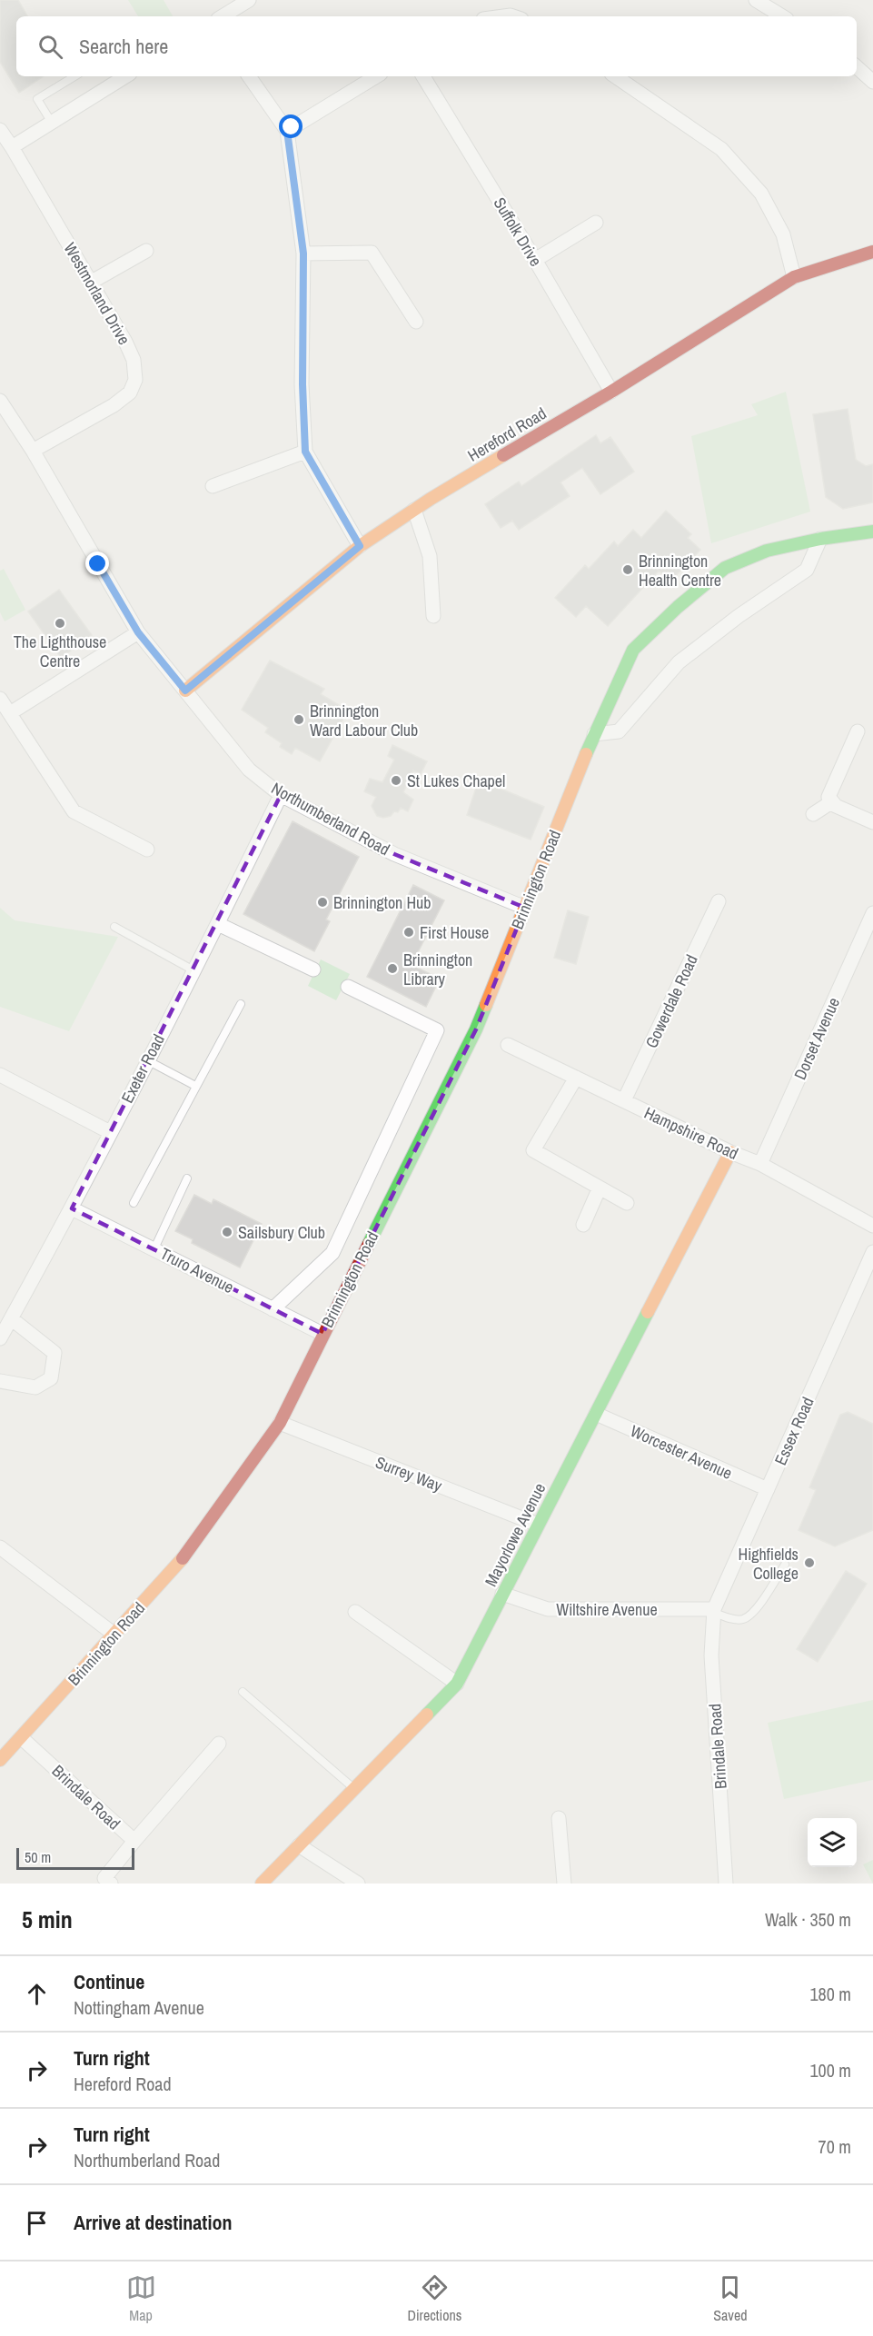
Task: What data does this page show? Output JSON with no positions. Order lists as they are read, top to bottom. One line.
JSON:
{"streets":{"street":["Suffolk Drive","Westmorland Drive","Hereford Road","Northumberland Road","Brinnington Road","Gowerdale Road","Dorset Avenue","Exeter Road","Hampshire Road","Truro Avenue","Essex Road","Worcester Avenue","Surrey Way","Mayorlowe Avenue","Wiltshire Avenue","Brindale Road"]},"crossings":[["Suffolk Drive","Hereford Road"],["Westmorland Drive","Northumberland Road"],["Hereford Road","Northumberland Road"],["Northumberland Road","Brinnington Road"],["Northumberland Road","Exeter Road"],["Brinnington Road","Truro Avenue"],["Brinnington Road","Surrey Way"],["Brinnington Road","Brindale Road"],["Gowerdale Road","Hampshire Road"],["Dorset Avenue","Hampshire Road"],["Exeter Road","Truro Avenue"],["Hampshire Road","Mayorlowe Avenue"],["Essex Road","Worcester Avenue"],["Essex Road","Wiltshire Avenue"],["Essex Road","Brindale Road"],["Worcester Avenue","Mayorlowe Avenue"],["Surrey Way","Mayorlowe Avenue"],["Mayorlowe Avenue","Wiltshire Avenue"],["Wiltshire Avenue","Brindale Road"]],"places":["Brinnington Health Centre","The Lighthouse Centre","Brinnington Ward Labour Club","St Lukes Chapel","Brinnington Hub","First House","Brinnington Library","Sailsbury Club","Highfields College"],"scale_bar":"50 m","page":{"search":"Search here","scale":"50 m","heading":["5 min","Walk · 350 m"],"list":[["Continue","Nottingham Avenue","180 m"],["Turn right","Hereford Road","100 m"],["Turn right","Northumberland Road","70 m"],"Arrive at destination"],"nav":["Map","Directions","Saved"]}}
